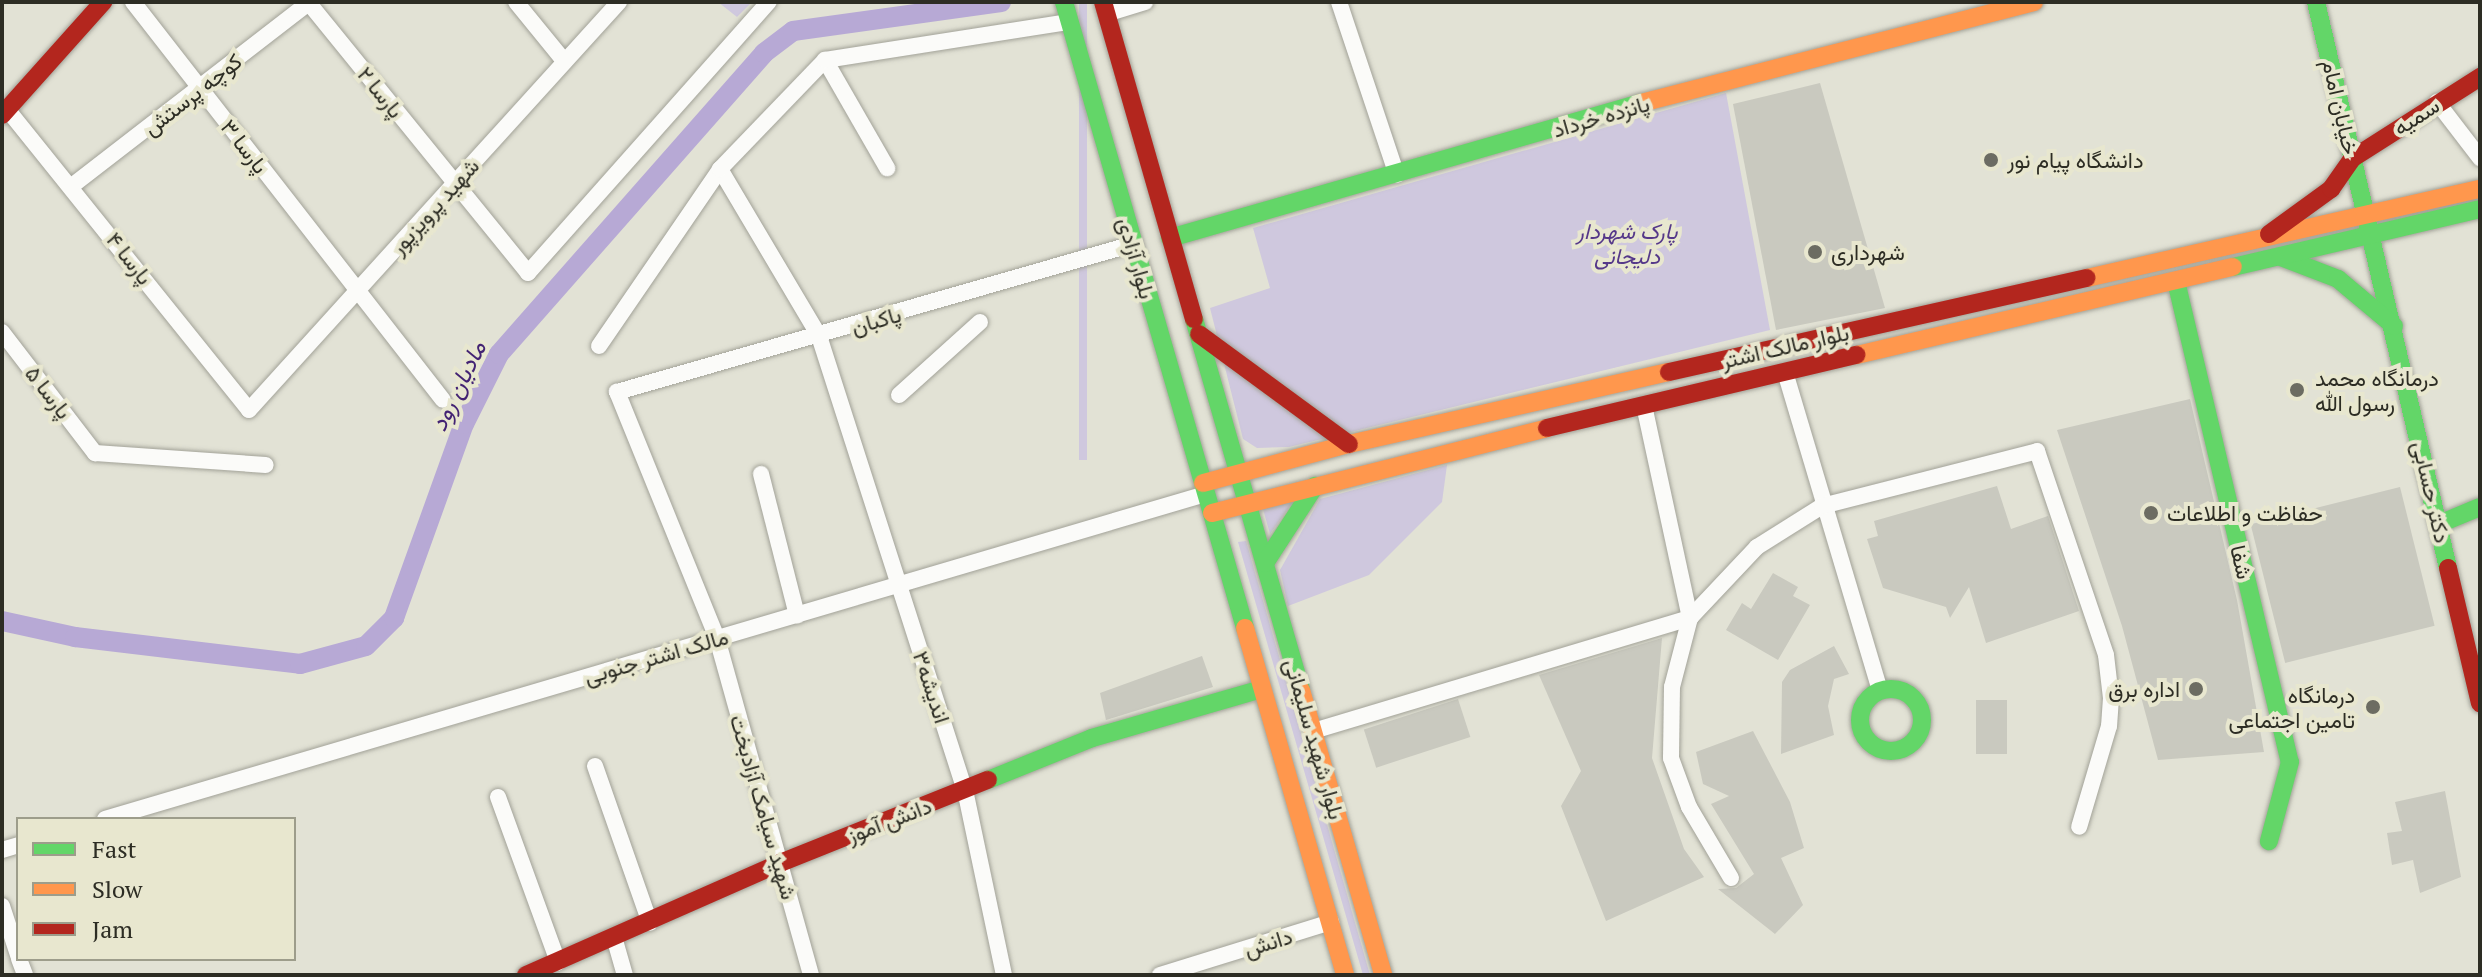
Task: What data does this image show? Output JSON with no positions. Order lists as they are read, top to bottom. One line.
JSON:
{"streets":{"main road":["خیابان امام","پانزده خرداد","سمیه","بلوار آزادی","بلوار مالک اشتر","دکتر حسابی","شفا","بلوار شهید سلیمانی","دانش آموز"],"street":["پارسا ۲","کوچه پرستش","پارسا ۳","شهید پرویزپور","پارسا ۴","پاکبان","پارسا ۵","مالک اشتر جنوبی","اندیشه۳","شهید سیامک آزادبخت","دانش"]},"crossings":[["پارسا ۲","کوچه پرستش"],["پارسا ۲","شهید پرویزپور"],["کوچه پرستش","پارسا ۳"],["کوچه پرستش","پارسا ۴"],["خیابان امام","سمیه"],["خیابان امام","بلوار مالک اشتر"],["خیابان امام","دکتر حسابی"],["پانزده خرداد","بلوار آزادی"],["پارسا ۳","شهید پرویزپور"],["شهید پرویزپور","پارسا ۴"],["بلوار آزادی","پاکبان"],["بلوار آزادی","بلوار مالک اشتر"],["بلوار آزادی","مالک اشتر جنوبی"],["بلوار آزادی","بلوار شهید سلیمانی"],["پاکبان","اندیشه۳"],["پاکبان","شهید سیامک آزادبخت"],["بلوار مالک اشتر","دکتر حسابی"],["بلوار مالک اشتر","شفا"],["بلوار مالک اشتر","مالک اشتر جنوبی"],["بلوار مالک اشتر","بلوار شهید سلیمانی"],["مالک اشتر جنوبی","اندیشه۳"],["مالک اشتر جنوبی","شهید سیامک آزادبخت"],["اندیشه۳","دانش آموز"],["بلوار شهید سلیمانی","دانش آموز"],["بلوار شهید سلیمانی","دانش"],["شهید سیامک آزادبخت","دانش آموز"]],"water":["مادیان رود"],"parks":["پارک شهردار دلیجانی"],"places":["دانشگاه پیام نور","شهرداری","درمانگاه محمد رسول الله","حفاظت و اطلاعات","اداره برق","درمانگاه تامین اجتماعی"],"legend":["Fast","Slow","Jam"]}
